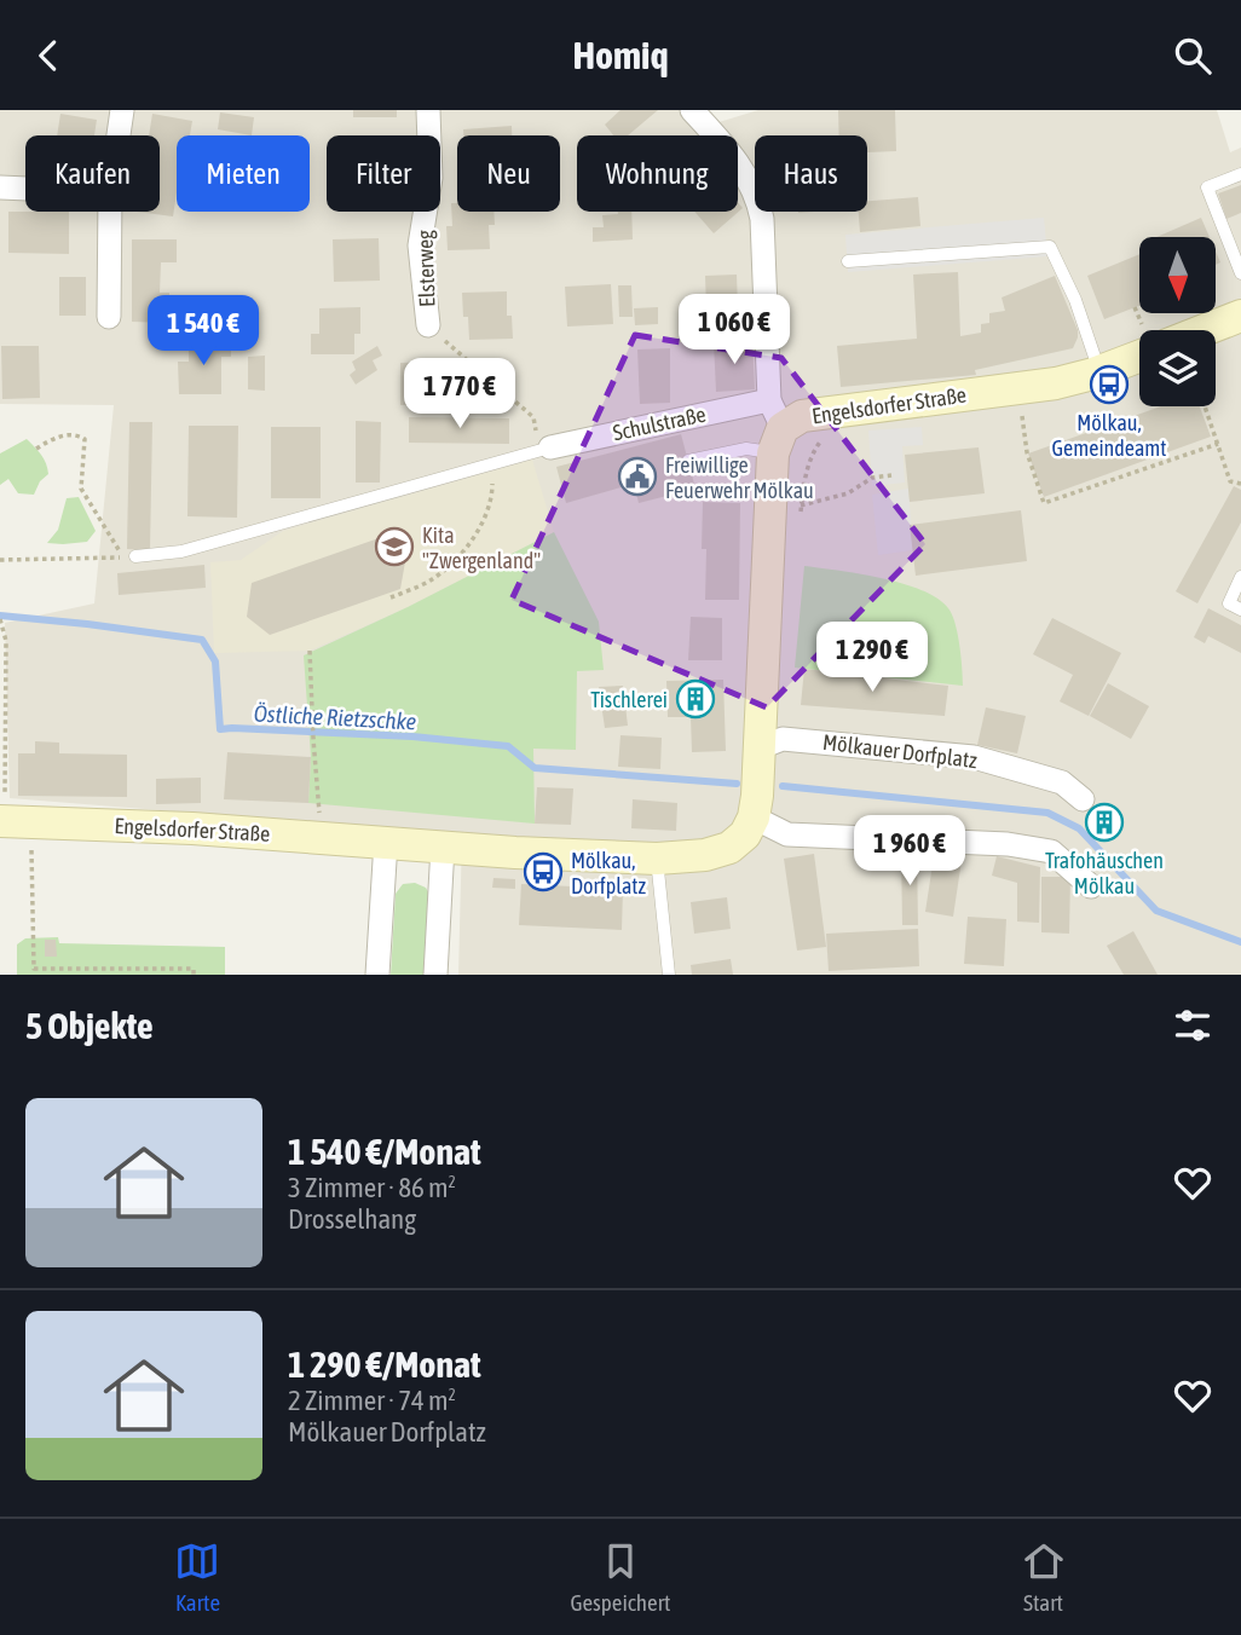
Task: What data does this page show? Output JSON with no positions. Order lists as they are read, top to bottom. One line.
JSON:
{"streets":{"main road":["Engelsdorfer Straße"],"street":["Elsterweg","Schulstraße","Mölkauer Dorfplatz"]},"crossings":[["Engelsdorfer Straße","Schulstraße"],["Engelsdorfer Straße","Mölkauer Dorfplatz"]],"water":["Östliche Rietzschke"],"places":{"bus stop":["Mölkau, Gemeindeamt","Mölkau, Dorfplatz"],"public building":["Freiwillige Feuerwehr Mölkau"],"school or university":["Kita \"Zwergenland\""],"building":["Tischlerei","Trafohäuschen Mölkau"]},"north":"bottom","page":{"header":"Homiq","chip":["Kaufen","Mieten","Filter","Neu","Wohnung","Haus"],"price":["1 060 €","1 540 €","1 770 €","1 290 €","1 960 €"],"heading":"5 Objekte","list":[{"name":"1 540 €/Monat","note":"3 Zimmer · 86 m² · Drosselhang"},{"name":"1 290 €/Monat","note":"2 Zimmer · 74 m² · Mölkauer Dorfplatz"}],"tabs":["Karte","Gespeichert","Start"]}}
